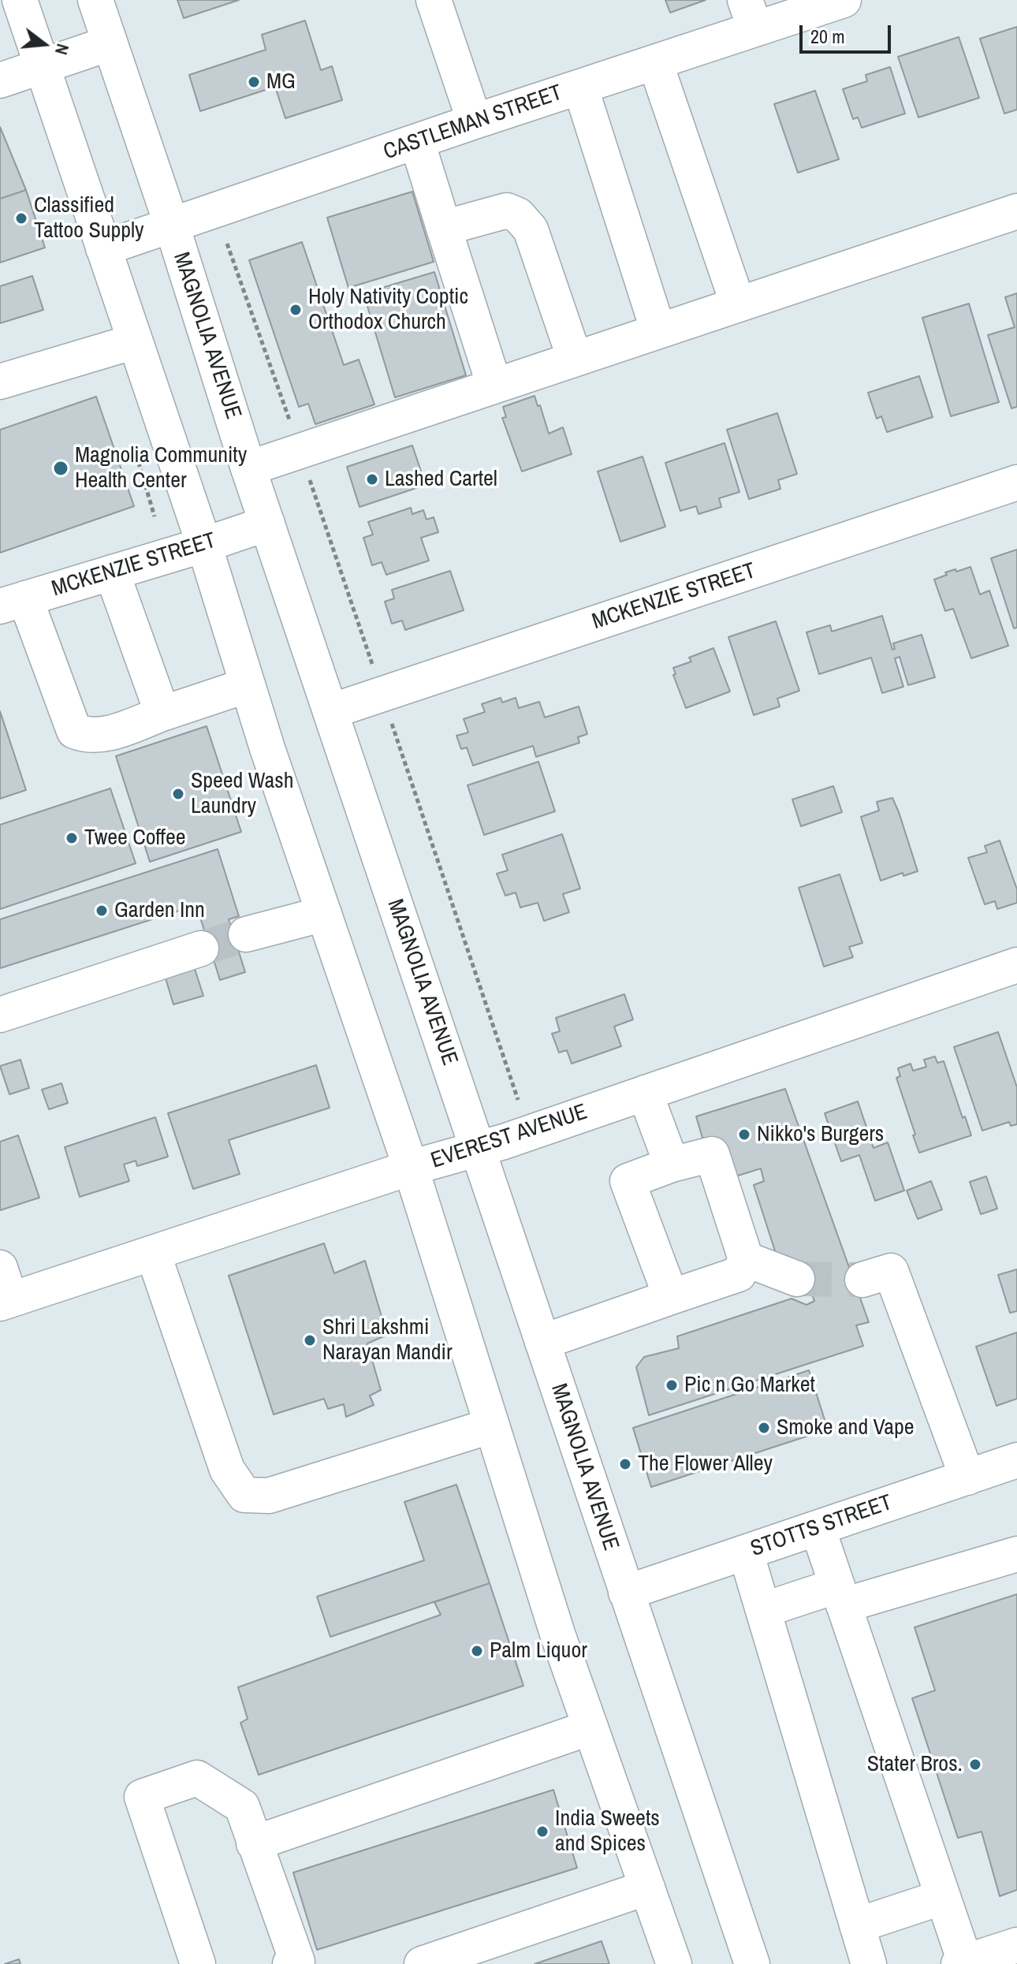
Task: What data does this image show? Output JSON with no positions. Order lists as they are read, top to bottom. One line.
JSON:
{"streets":{"main road":["CASTLEMAN STREET","MAGNOLIA AVENUE","MCKENZIE STREET","EVEREST AVENUE","STOTTS STREET"]},"crossings":[["CASTLEMAN STREET","MAGNOLIA AVENUE"],["MAGNOLIA AVENUE","MCKENZIE STREET"],["MAGNOLIA AVENUE","EVEREST AVENUE"],["MAGNOLIA AVENUE","STOTTS STREET"]],"places":["MG","Classified Tattoo Supply","Holy Nativity Coptic Orthodox Church","Magnolia Community Health Center","Lashed Cartel","Speed Wash Laundry","Twee Coffee","Garden Inn","Nikko's Burgers","Shri Lakshmi Narayan Mandir","Pic n Go Market","Smoke and Vape","The Flower Alley","Palm Liquor","Stater Bros.","India Sweets and Spices"],"scale_bar":"20 m","north":"right"}
